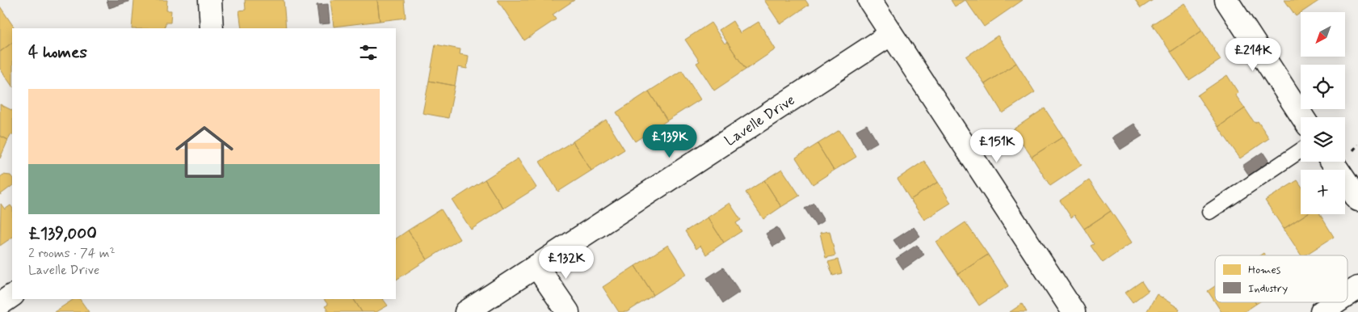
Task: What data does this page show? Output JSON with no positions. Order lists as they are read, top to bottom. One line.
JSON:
{"streets":{"street":["Lavelle Drive"]},"legend":["Homes","Industry"],"north":"bottom left","page":{"map_buttons":"+","heading":"4 homes","price":["£214K","£139K","£151K","£132K"],"list":[{"name":"£139,000","note":"2 rooms · 74 m² · Lavelle Drive"}]}}
